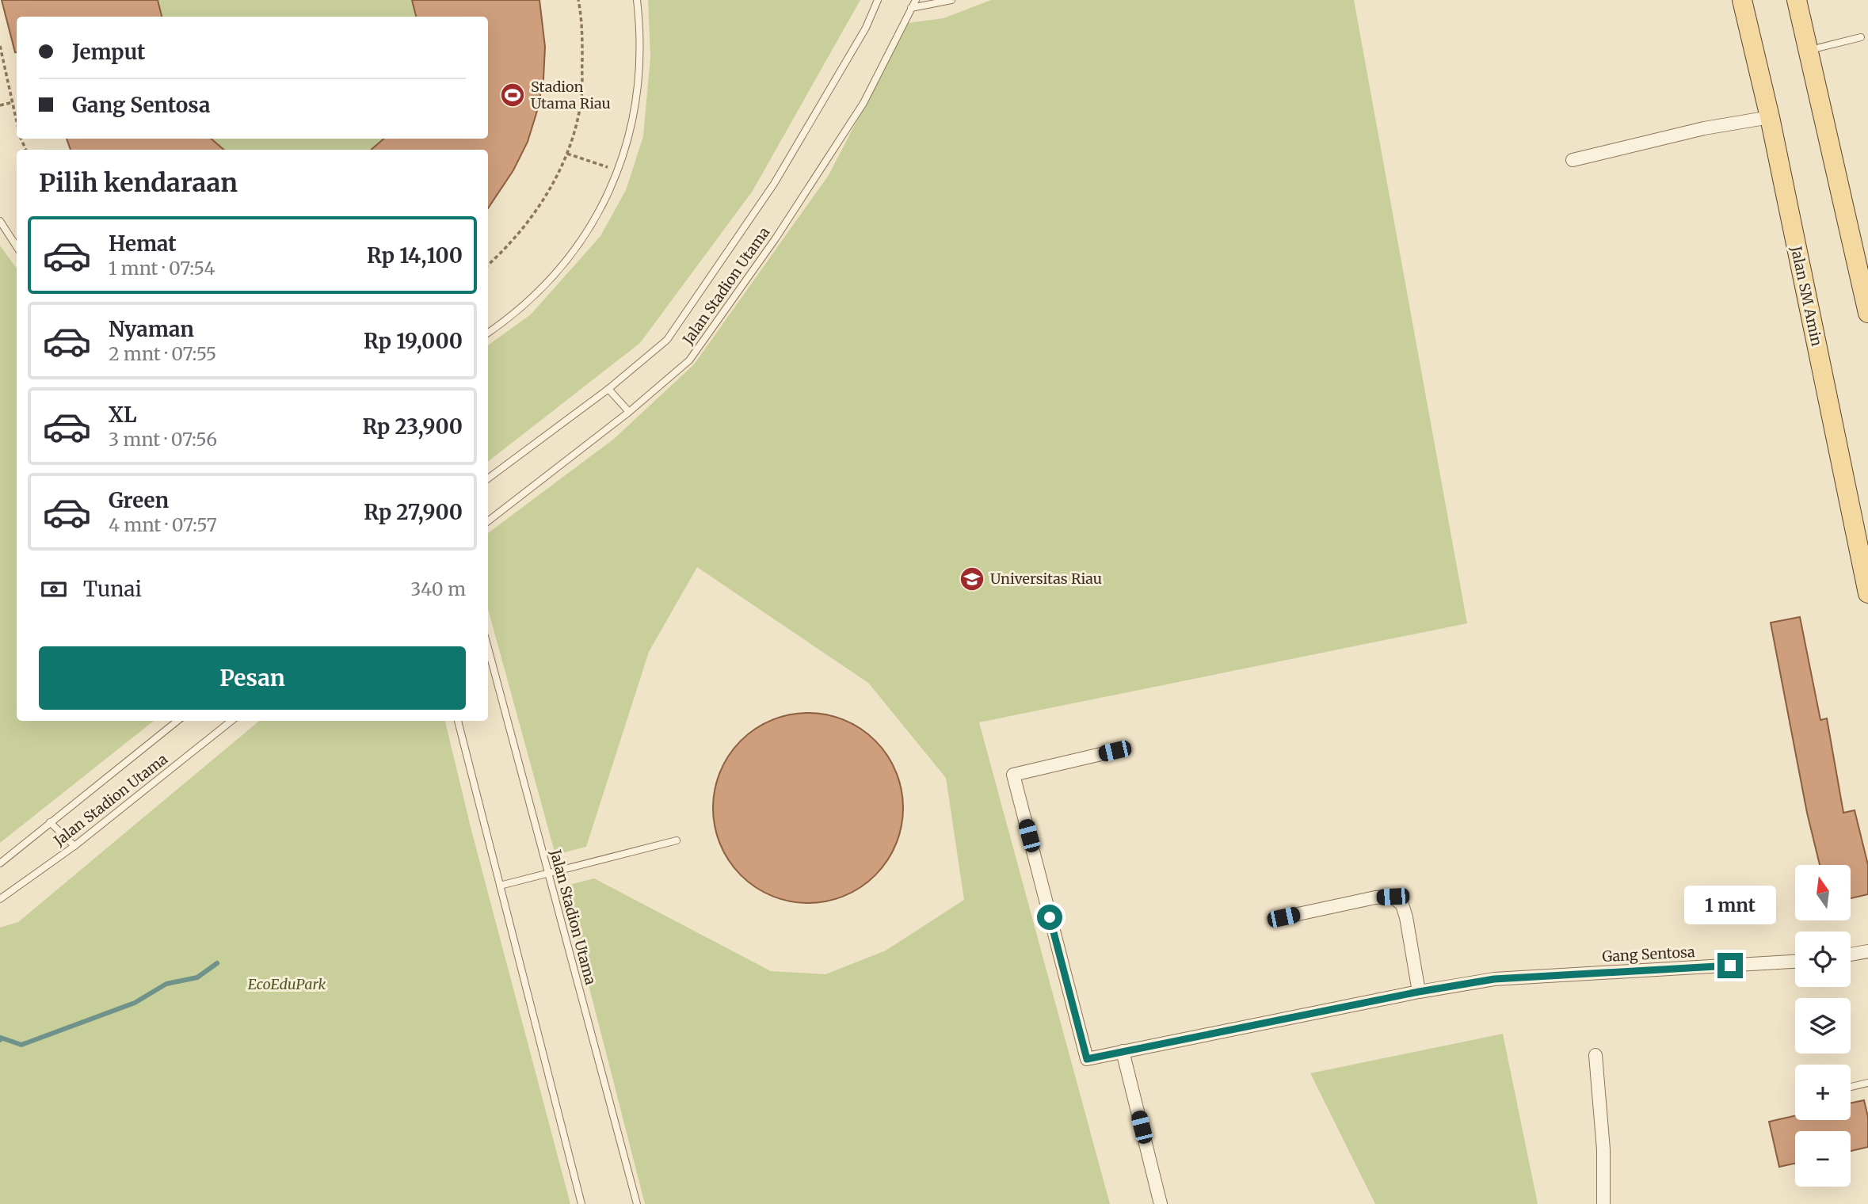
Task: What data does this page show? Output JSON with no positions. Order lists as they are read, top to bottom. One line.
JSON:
{"streets":{"main road":["Jalan SM Amin"],"street":["Gang Sentosa"],"lane":["Jalan Stadion Utama"]},"parks":["EcoEduPark"],"places":{"sports":["Stadion Utama Riau"],"school or university":["Universitas Riau"]},"north":"top","page":{"banner":["Jemput","Gang Sentosa"],"heading":"Pilih kendaraan","list":[{"name":"Hemat","note":"1 mnt · 07:54","value":"Rp 14,100"},{"name":"Nyaman","note":"2 mnt · 07:55","value":"Rp 19,000"},{"name":"XL","note":"3 mnt · 07:56","value":"Rp 23,900"},{"name":"Green","note":"4 mnt · 07:57","value":"Rp 27,900"}],"pay":["Tunai","340 m"],"buttons":"Pesan","map_buttons":["+","−"],"bubble":"1 mnt"}}
